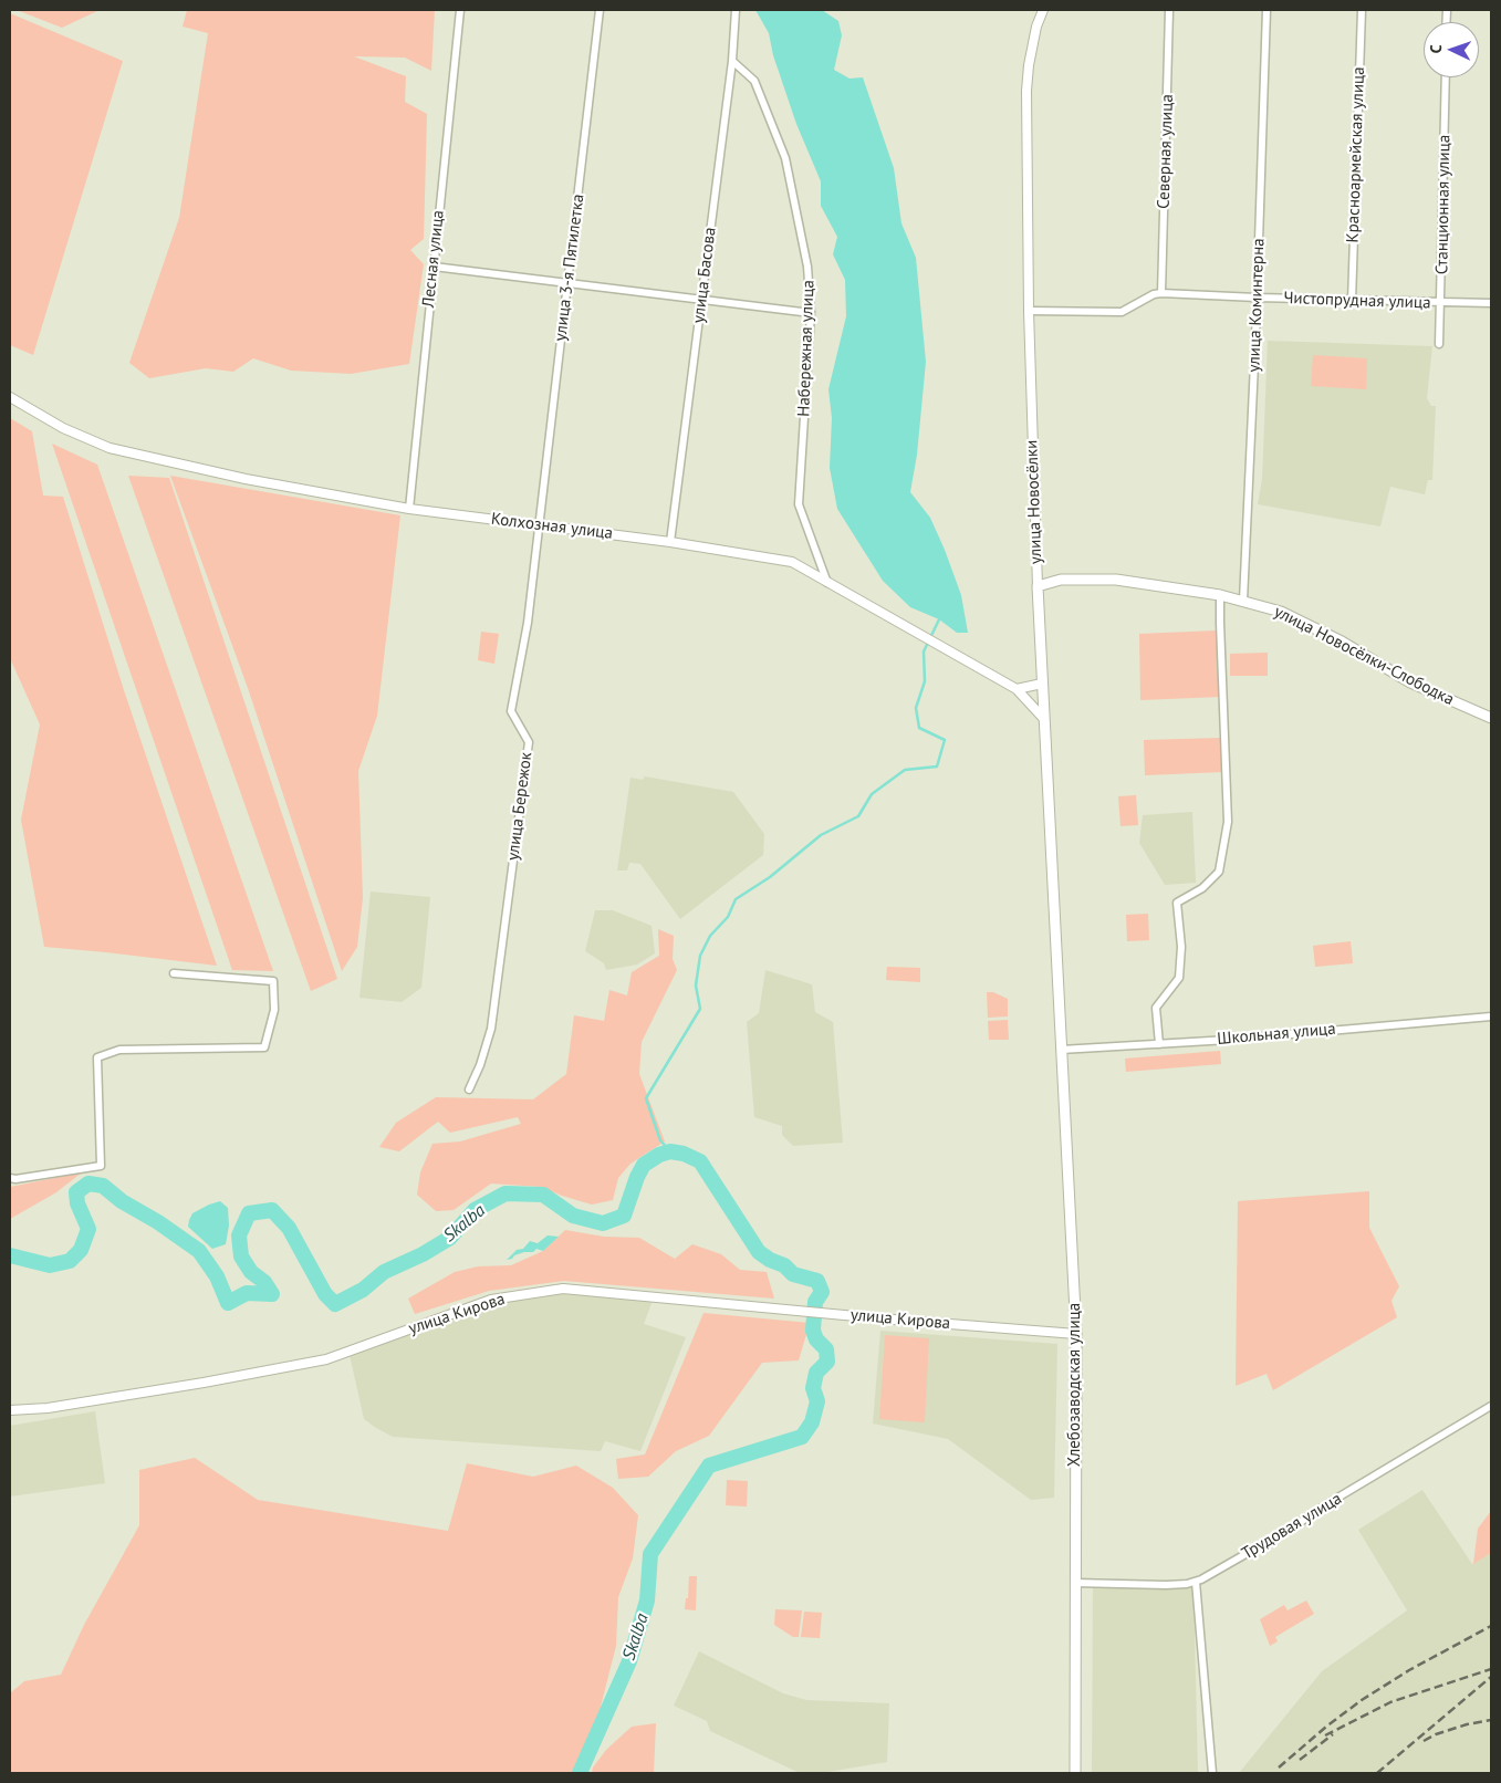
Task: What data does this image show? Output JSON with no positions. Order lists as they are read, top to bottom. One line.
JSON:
{"streets":{"main road":["улица Новосёлки","улица Новосёлки-Слободка","Хлебозаводская улица"],"street":["Северная улица","Красноармейская улица","Станционная улица","Лесная улица","улица 3-я Пятилетка","улица Басова","Чистопрудная улица","улица Коминтерна","Набережная улица","Колхозная улица","улица Бережок","Школьная улица","улица Кирова","Трудовая улица"]},"crossings":[["Северная улица","Чистопрудная улица"],["Красноармейская улица","Чистопрудная улица"],["Станционная улица","Чистопрудная улица"],["Лесная улица","Колхозная улица"],["улица 3-я Пятилетка","Колхозная улица"],["улица 3-я Пятилетка","улица Бережок"],["улица Басова","Набережная улица"],["улица Басова","Колхозная улица"],["Чистопрудная улица","улица Коминтерна"],["Чистопрудная улица","улица Новосёлки"],["улица Коминтерна","улица Новосёлки-Слободка"],["Набережная улица","Колхозная улица"],["улица Новосёлки","Колхозная улица"],["улица Новосёлки","улица Новосёлки-Слободка"],["улица Новосёлки","Хлебозаводская улица"],["Колхозная улица","улица Бережок"],["Школьная улица","Хлебозаводская улица"],["улица Кирова","Хлебозаводская улица"],["Хлебозаводская улица","Трудовая улица"]],"water":["Skalba"],"north":"left"}
